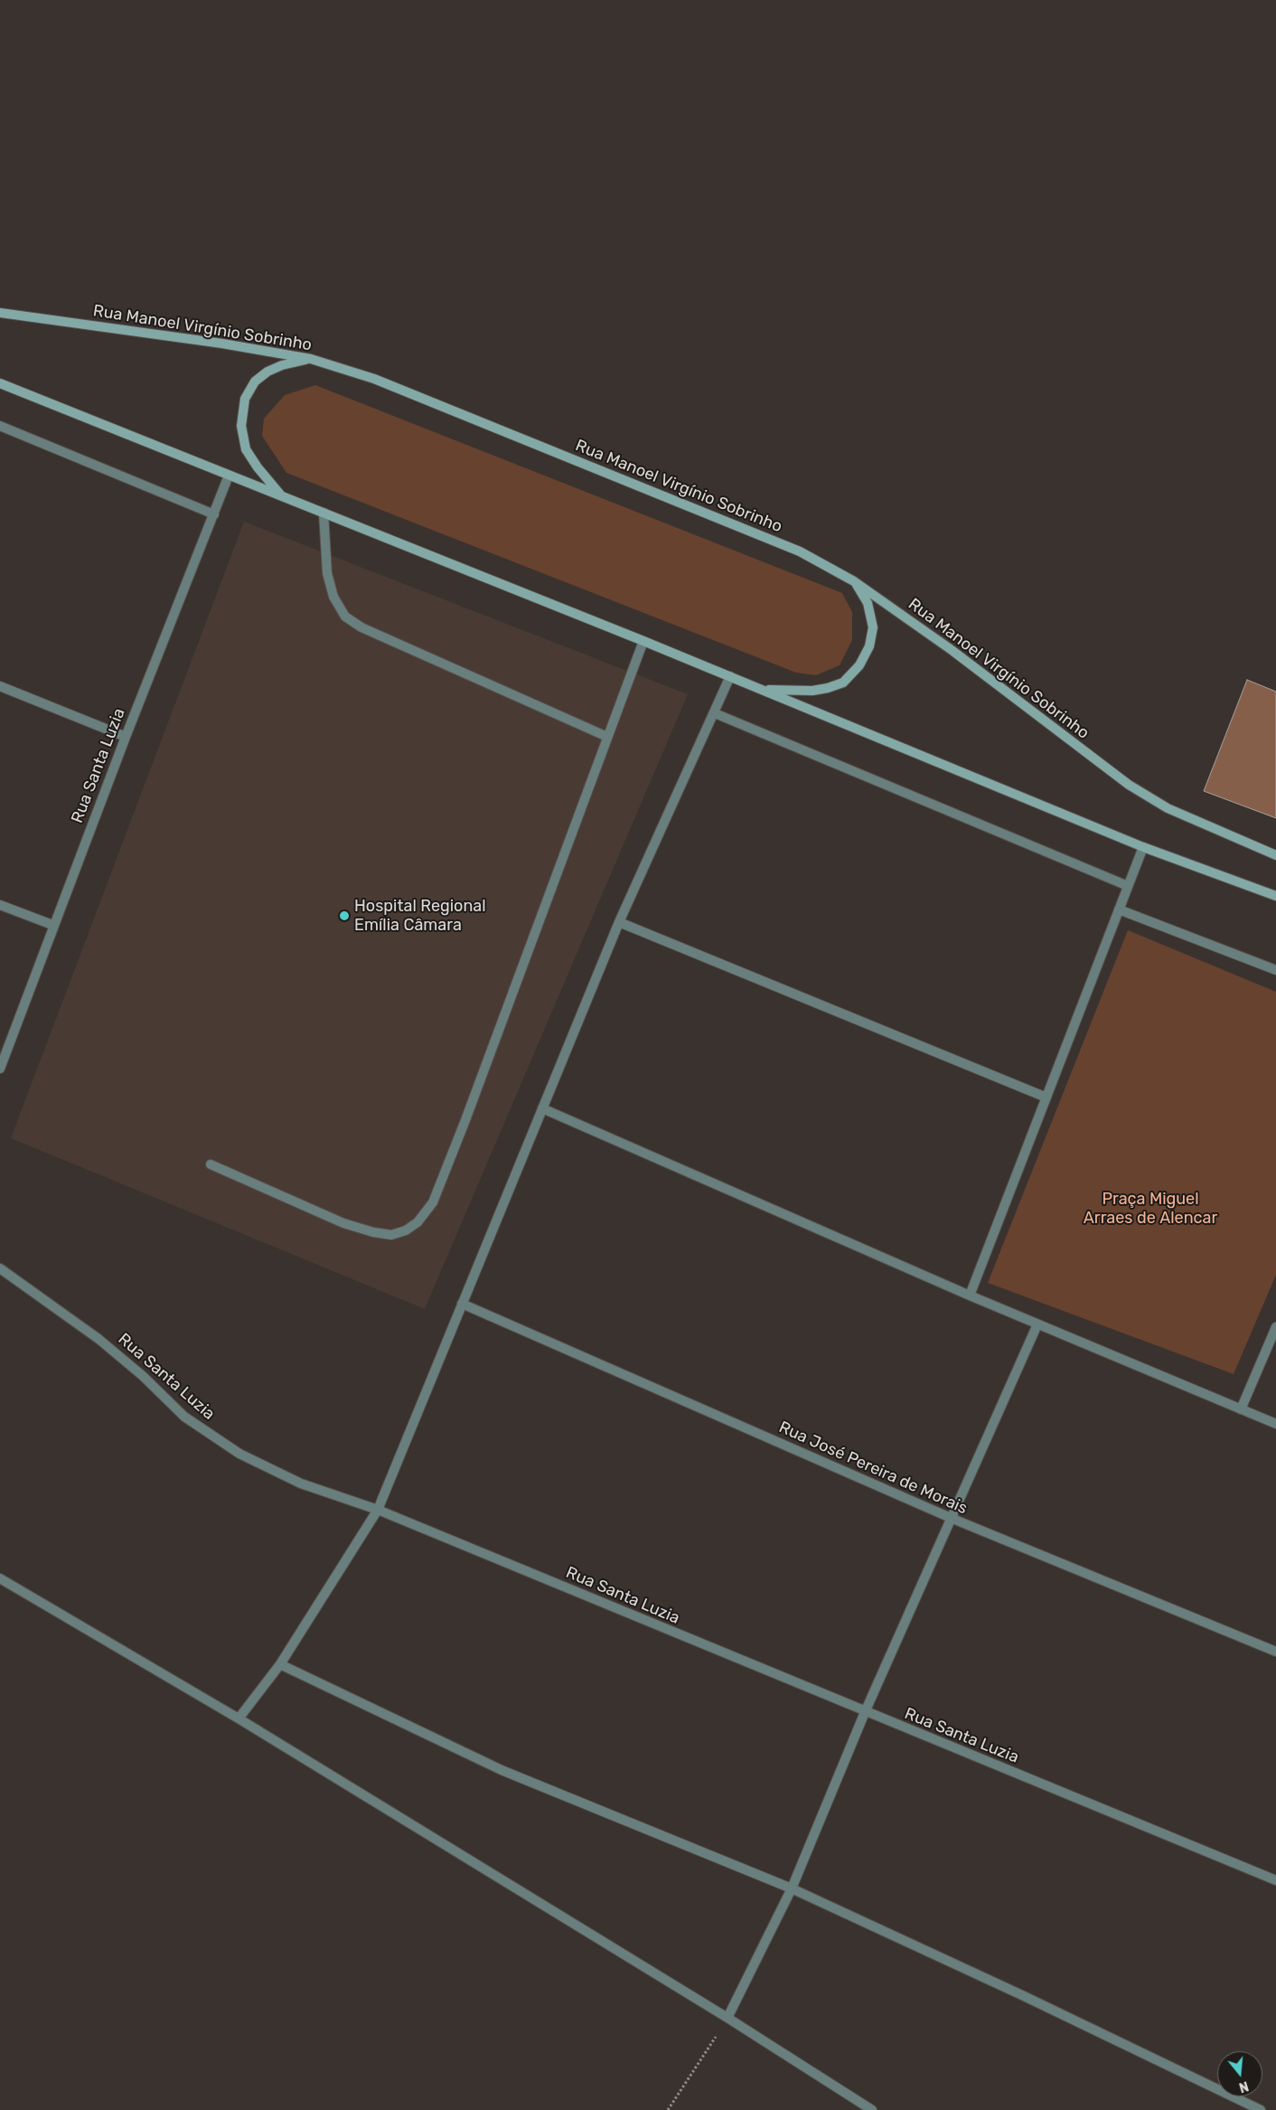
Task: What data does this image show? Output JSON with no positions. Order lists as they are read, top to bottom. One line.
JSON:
{"streets":{"main road":["Rua Manoel Virgínio Sobrinho"],"street":["Rua Santa Luzia","Rua José Pereira de Morais"]},"parks":["Praça Miguel Arraes de Alencar"],"places":["Hospital Regional Emília Câmara"],"north":"bottom"}
